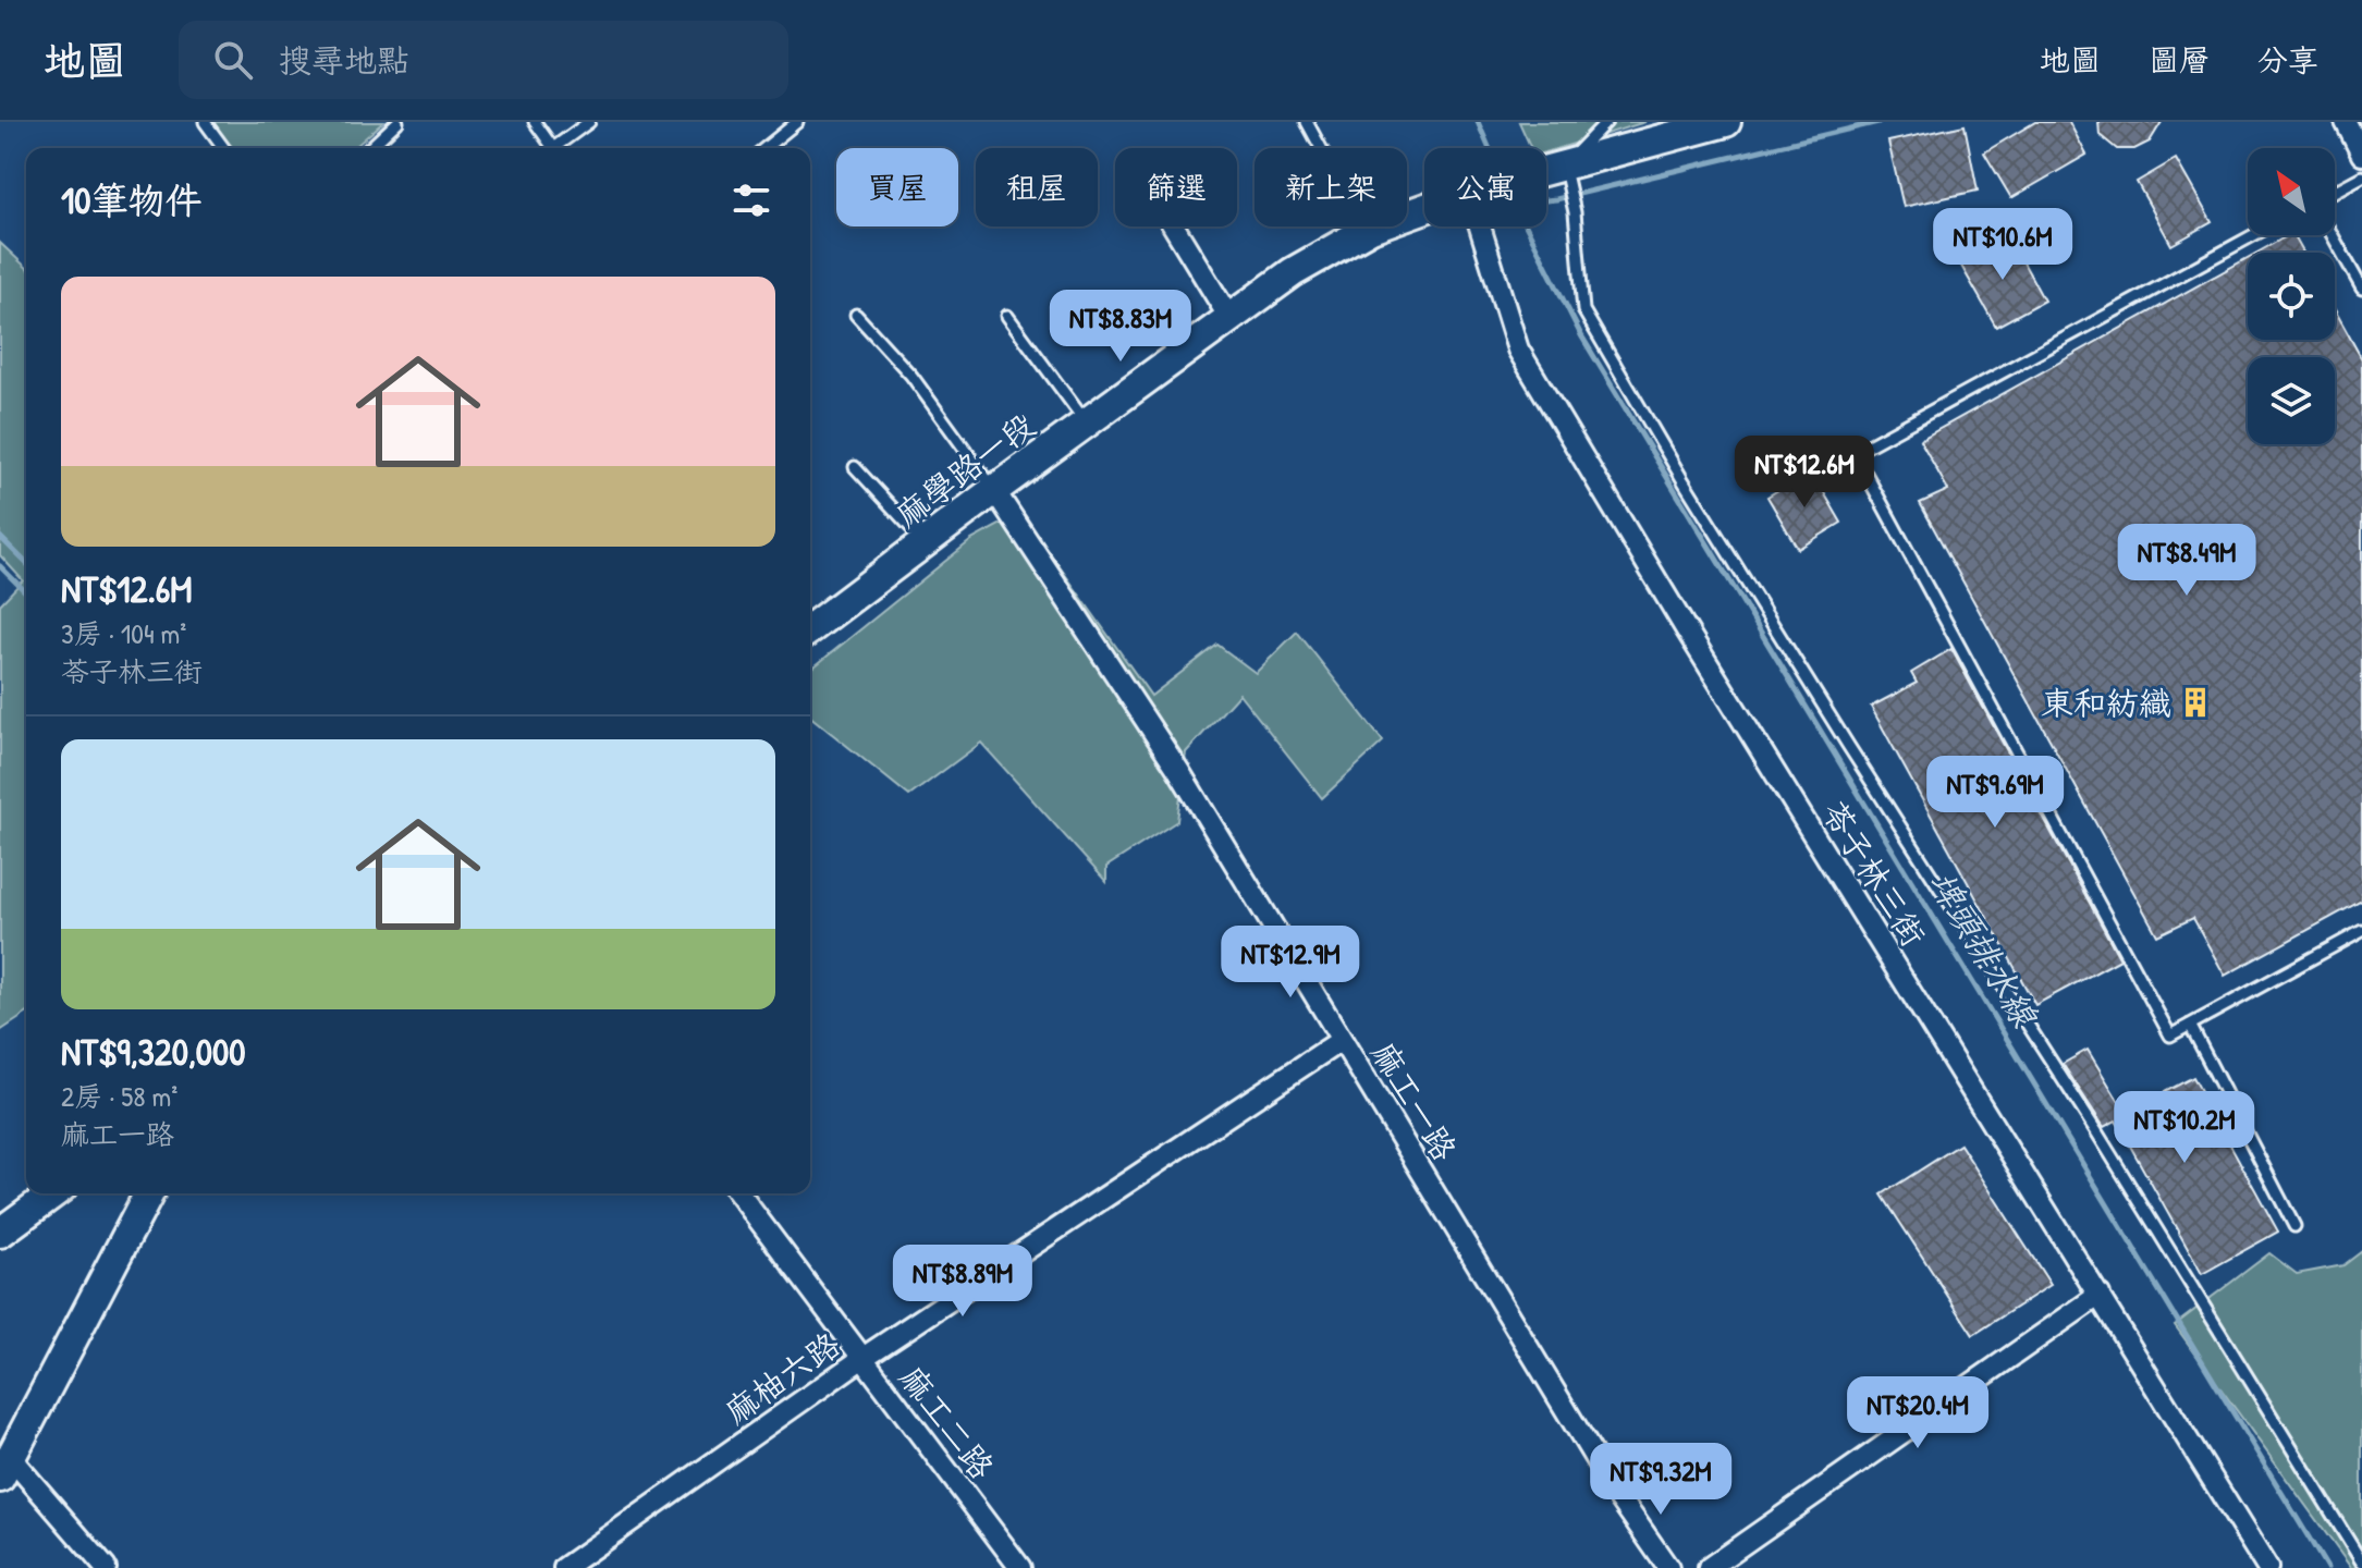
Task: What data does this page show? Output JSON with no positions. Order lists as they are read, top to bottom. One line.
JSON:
{"streets":{"main road":["麻學路一段"],"street":["苓子林三街","麻工一路","麻柚六路","麻工二路"]},"crossings":[["麻學路一段","麻工一路"],["麻工一路","麻柚六路"],["麻柚六路","麻工二路"]],"water":["埤頭排水線"],"places":{"building":["東和紡織"]},"north":"top left","page":{"header":"地圖","search":"搜尋地點","nav":["地圖","圖層","分享"],"chip":["買屋","租屋","篩選","新上架","公寓"],"heading":"10筆物件","price":["NT$10.6M","NT$8.83M","NT$12.6M","NT$8.49M","NT$9.69M","NT$12.9M","NT$10.2M","NT$8.89M","NT$20.4M","NT$9.32M"],"list":[{"name":"NT$12.6M","note":"3房 · 104 m² · 苓子林三街"},{"name":"NT$9,320,000","note":"2房 · 58 m² · 麻工一路"}]}}
